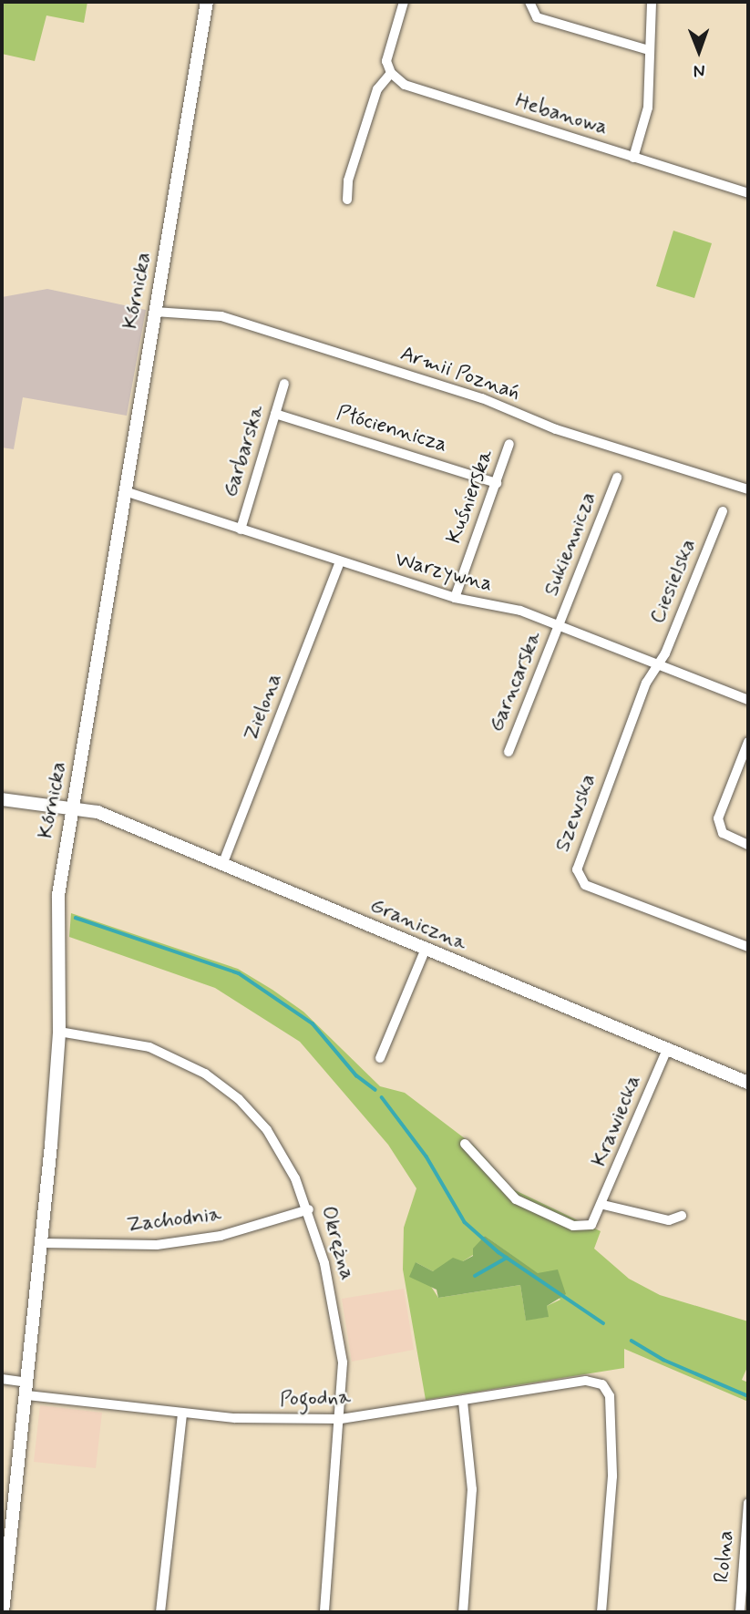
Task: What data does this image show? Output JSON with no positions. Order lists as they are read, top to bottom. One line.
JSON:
{"streets":{"street":["Hebanowa","Kórnicka","Armii Poznań","Płóciennicza","Garbarska","Kuśnierska","Sukiennicza","Warzywna","Ciesielska","Garncarska","Zielona","Szewska","Graniczna","Krawiecka","Zachodnia","Okrężna","Pogodna","Rolna"]},"crossings":[["Kórnicka","Armii Poznań"],["Kórnicka","Warzywna"],["Kórnicka","Graniczna"],["Kórnicka","Zachodnia"],["Kórnicka","Okrężna"],["Kórnicka","Pogodna"],["Płóciennicza","Garbarska"],["Płóciennicza","Kuśnierska"],["Garbarska","Warzywna"],["Kuśnierska","Warzywna"],["Sukiennicza","Warzywna"],["Sukiennicza","Garncarska"],["Warzywna","Ciesielska"],["Warzywna","Garncarska"],["Warzywna","Zielona"],["Warzywna","Szewska"],["Ciesielska","Szewska"],["Zielona","Graniczna"],["Graniczna","Krawiecka"],["Zachodnia","Okrężna"],["Okrężna","Pogodna"]],"north":"bottom"}
